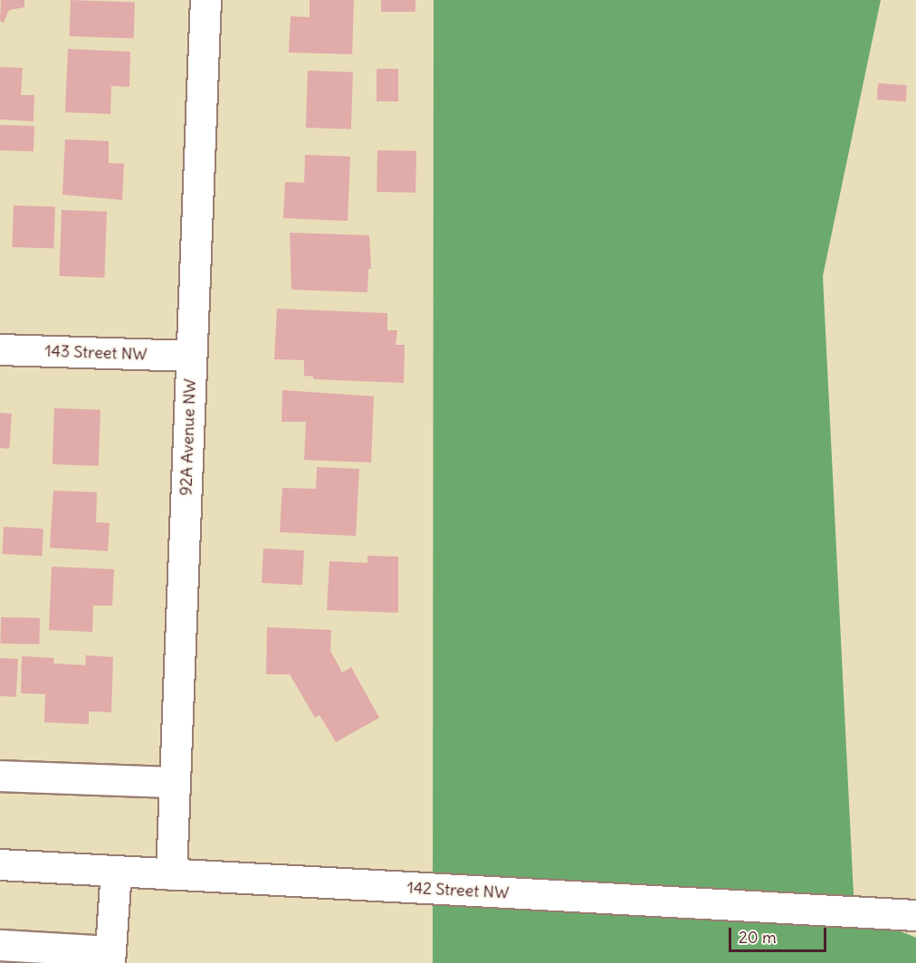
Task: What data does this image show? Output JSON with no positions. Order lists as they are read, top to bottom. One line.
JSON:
{"streets":{"street":["143 Street NW","92A Avenue NW","142 Street NW"]},"crossings":[["143 Street NW","92A Avenue NW"],["92A Avenue NW","142 Street NW"]],"scale_bar":"20 m"}
